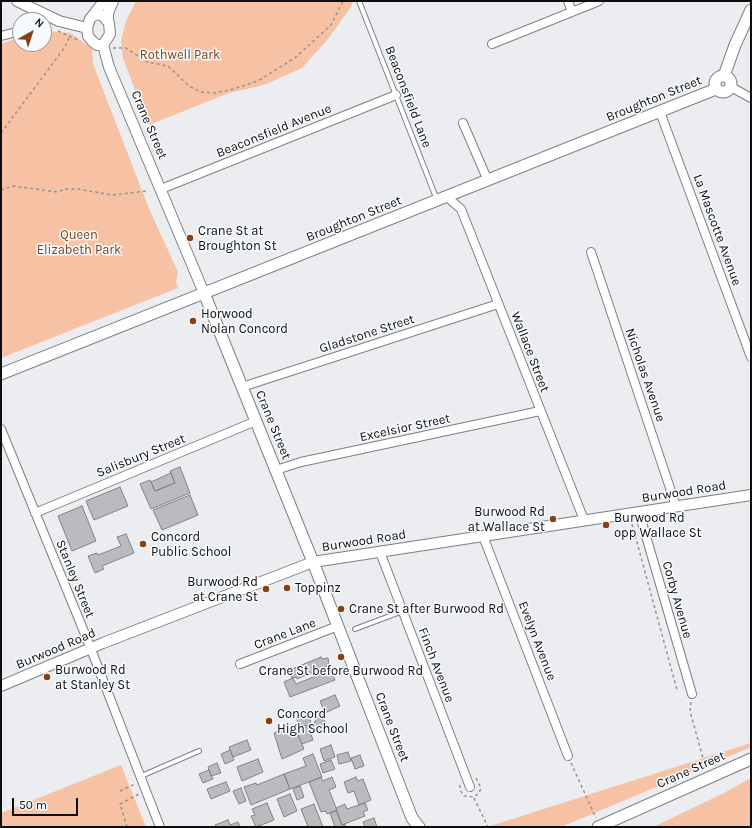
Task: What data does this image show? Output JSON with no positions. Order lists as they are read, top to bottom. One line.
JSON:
{"streets":{"main road":["Broughton Street","Crane Street"],"street":["Beaconsfield Avenue","La Mascotte Avenue","Gladstone Street","Wallace Street","Nicholas Avenue","Excelsior Street","Salisbury Street","Burwood Road","Stanley Street","Corby Avenue","Crane Lane","Evelyn Avenue","Finch Avenue"],"lane":["Beaconsfield Lane"]},"crossings":[["Beaconsfield Lane","Broughton Street"],["Beaconsfield Lane","Beaconsfield Avenue"],["Beaconsfield Lane","Wallace Street"],["Broughton Street","Crane Street"],["Broughton Street","La Mascotte Avenue"],["Broughton Street","Wallace Street"],["Crane Street","Beaconsfield Avenue"],["Crane Street","Gladstone Street"],["Crane Street","Excelsior Street"],["Crane Street","Salisbury Street"],["Crane Street","Burwood Road"],["Crane Street","Crane Lane"],["Gladstone Street","Wallace Street"],["Wallace Street","Excelsior Street"],["Wallace Street","Burwood Road"],["Nicholas Avenue","Burwood Road"],["Salisbury Street","Stanley Street"],["Burwood Road","Stanley Street"],["Burwood Road","Corby Avenue"],["Burwood Road","Evelyn Avenue"],["Burwood Road","Finch Avenue"]],"parks":["Rothwell Park","Queen Elizabeth Park"],"places":["Crane St at Broughton St","Horwood Nolan Concord","Burwood Rd at Wallace St","Burwood Rd opp Wallace St","Concord Public School","Toppinz","Burwood Rd at Crane St","Crane St after Burwood Rd","Crane St before Burwood Rd","Burwood Rd at Stanley St","Concord High School"],"scale_bar":"50 m","north":"top right"}
